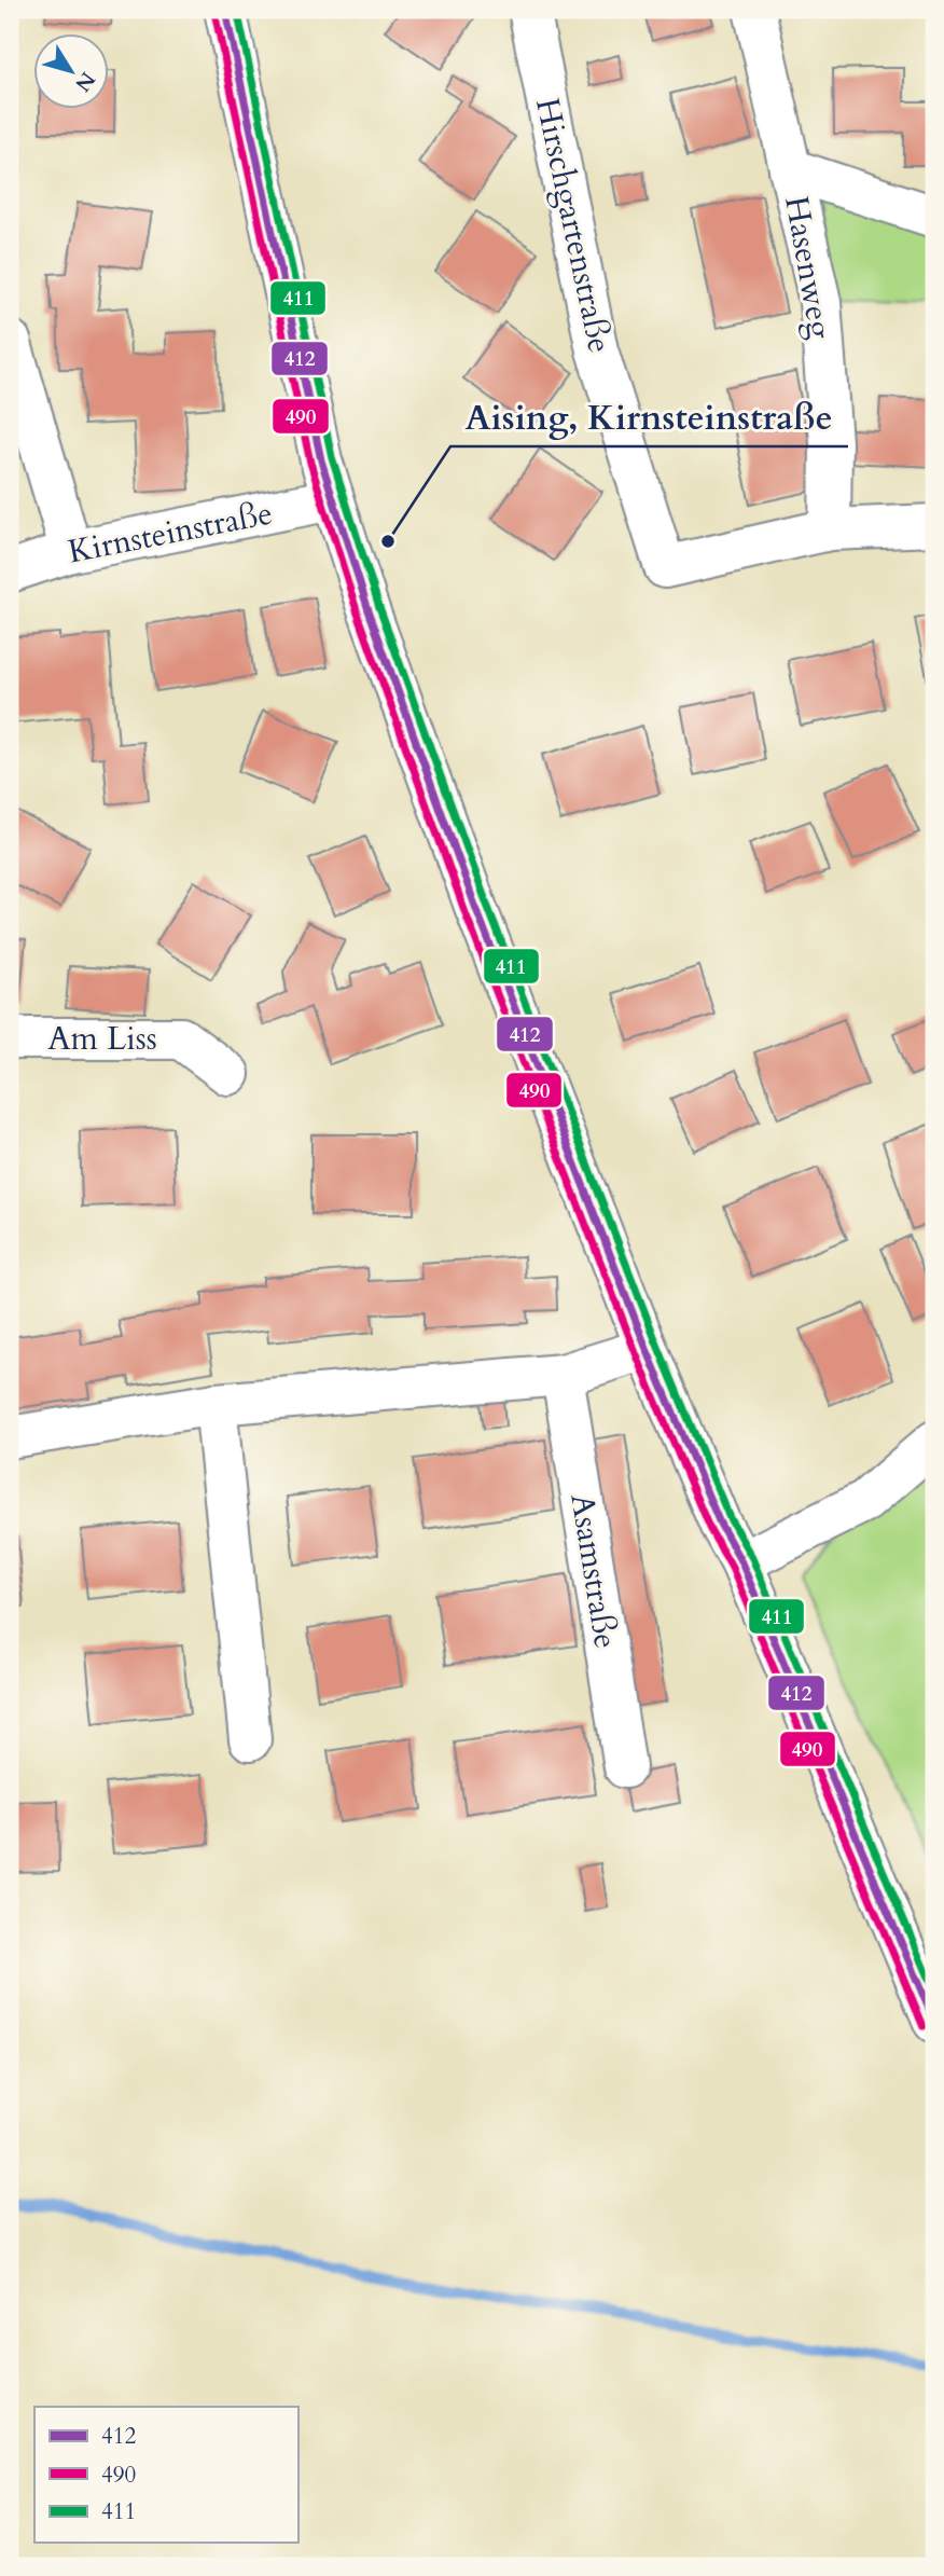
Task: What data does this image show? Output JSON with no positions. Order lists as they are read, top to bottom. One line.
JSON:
{"streets":{"street":["Hirschgartenstraße","Hasenweg","Kirnsteinstraße","Am Liss","Asamstraße"]},"crossings":[["Hirschgartenstraße","Hasenweg"]],"places":["Aising, Kirnsteinstraße"],"lines":["transit line 412","transit line 411","transit line 490"],"legend":["412","490","411"],"north":"bottom right"}
